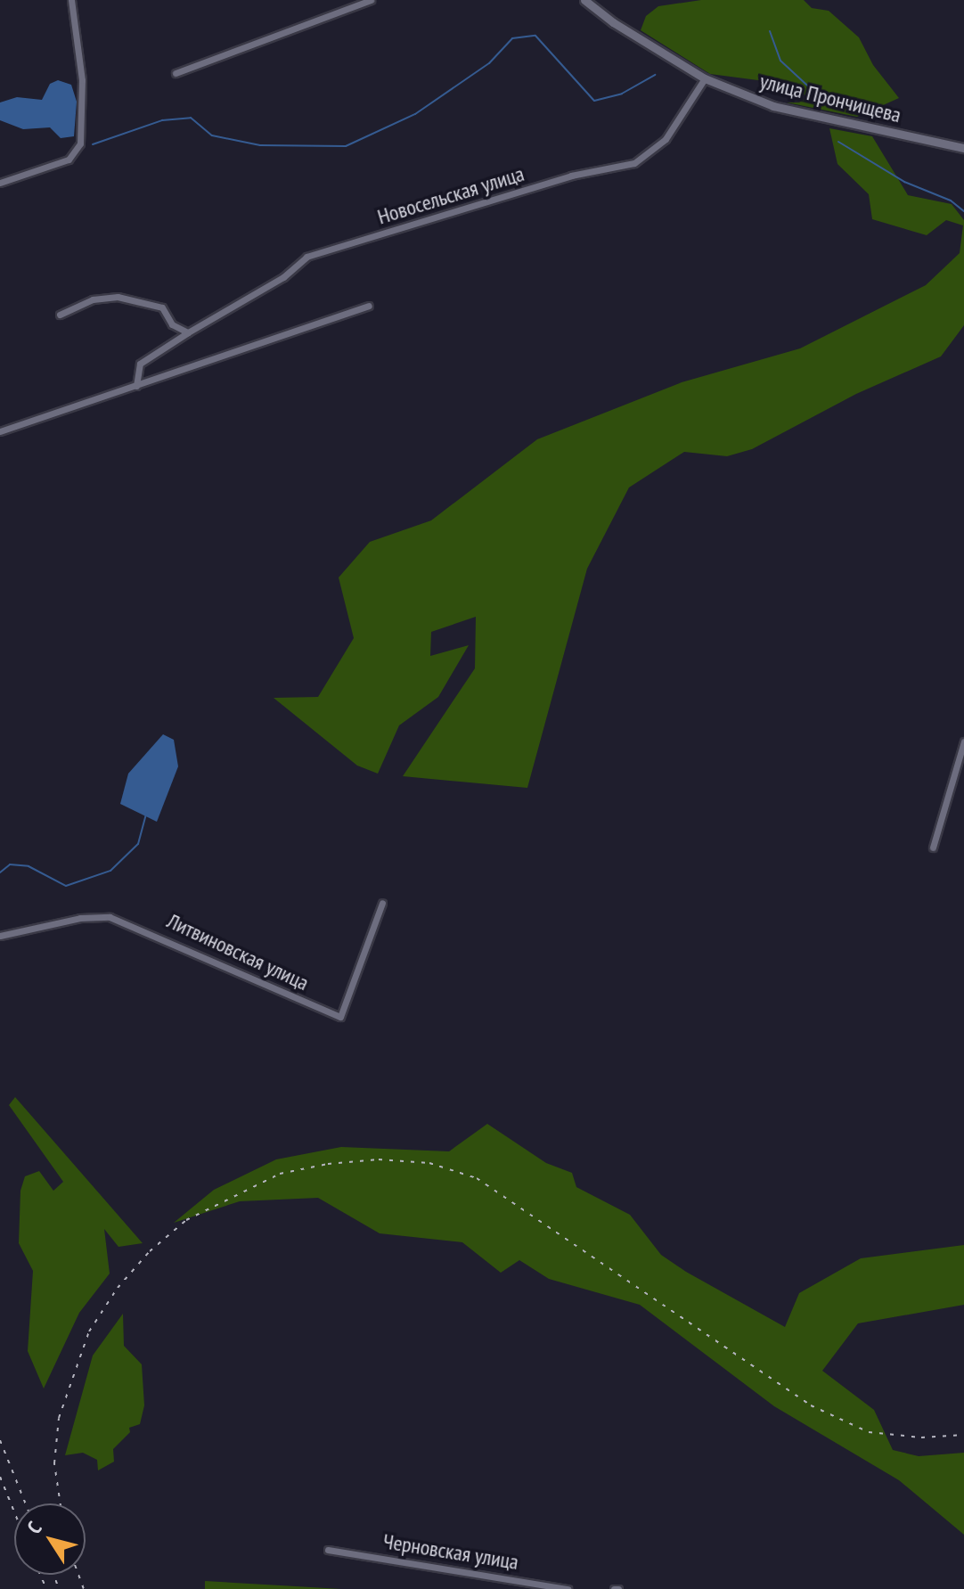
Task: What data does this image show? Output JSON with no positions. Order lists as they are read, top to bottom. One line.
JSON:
{"streets":{"street":["улица Прончищева","Новосельская улица","Литвиновская улица","Черновская улица"]},"crossings":[["улица Прончищева","Новосельская улица"]],"north":"top left"}
